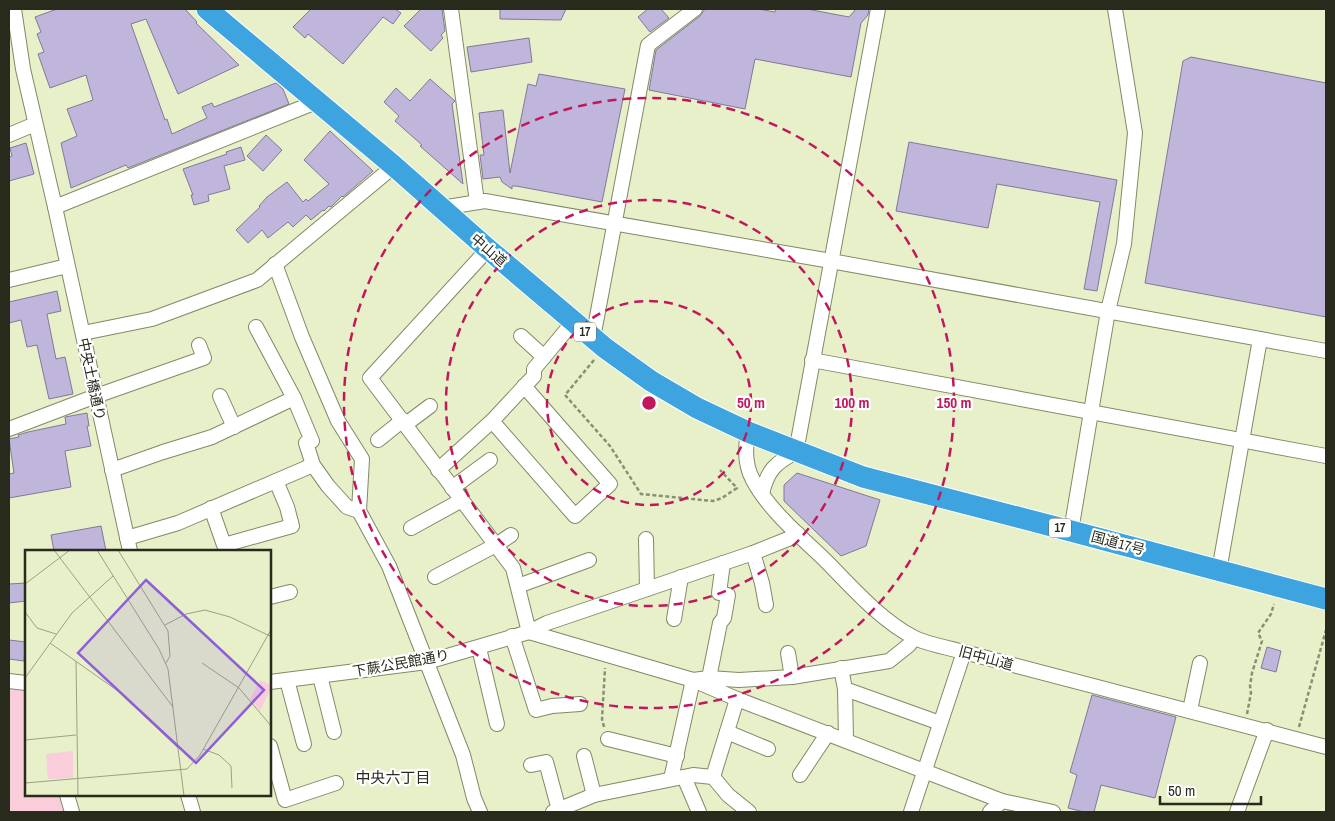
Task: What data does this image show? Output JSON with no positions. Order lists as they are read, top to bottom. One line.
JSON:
{"streets":{"highway":["中山道","17","国道17号"],"street":["中央土橋通り","旧中山道","下蕨公民館通り"]},"crossings":[["中山道","国道17号"],["中山道","旧中山道"],["旧中山道","下蕨公民館通り"]],"districts":["中央六丁目"],"scale_bar":"50 m","rings":["50 m","100 m","150 m"]}
